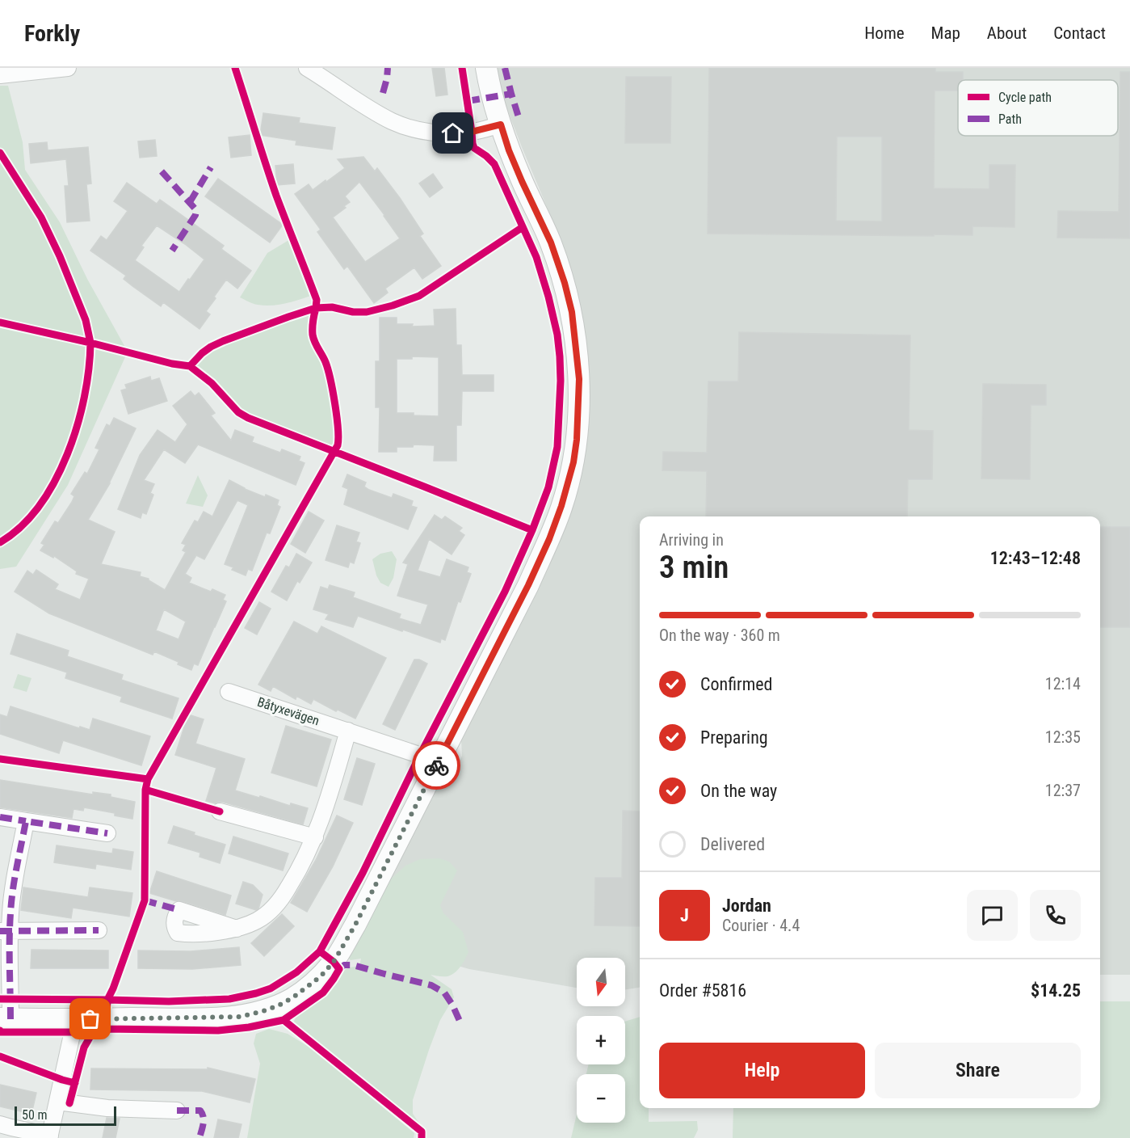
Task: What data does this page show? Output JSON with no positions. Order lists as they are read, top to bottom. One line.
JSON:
{"streets":{"street":["Båtyxevägen"]},"legend":["Cycle path","Path"],"scale_bar":"50 m","north":"bottom","page":{"header":"Forkly","nav":["Home","Map","About","Contact"],"heading":["3 min","Arriving in","12:43–12:48"],"panel":["Jordan","Courier · 4.4","Order #5816","$14.25"],"bar":"On the way · 360 m","list":[["Confirmed","12:14"],["Preparing","12:35"],["On the way","12:37"],"Delivered"],"round":"J","map_buttons":["+","−"],"buttons":["Help","Share"],"scale":"50 m"}}
